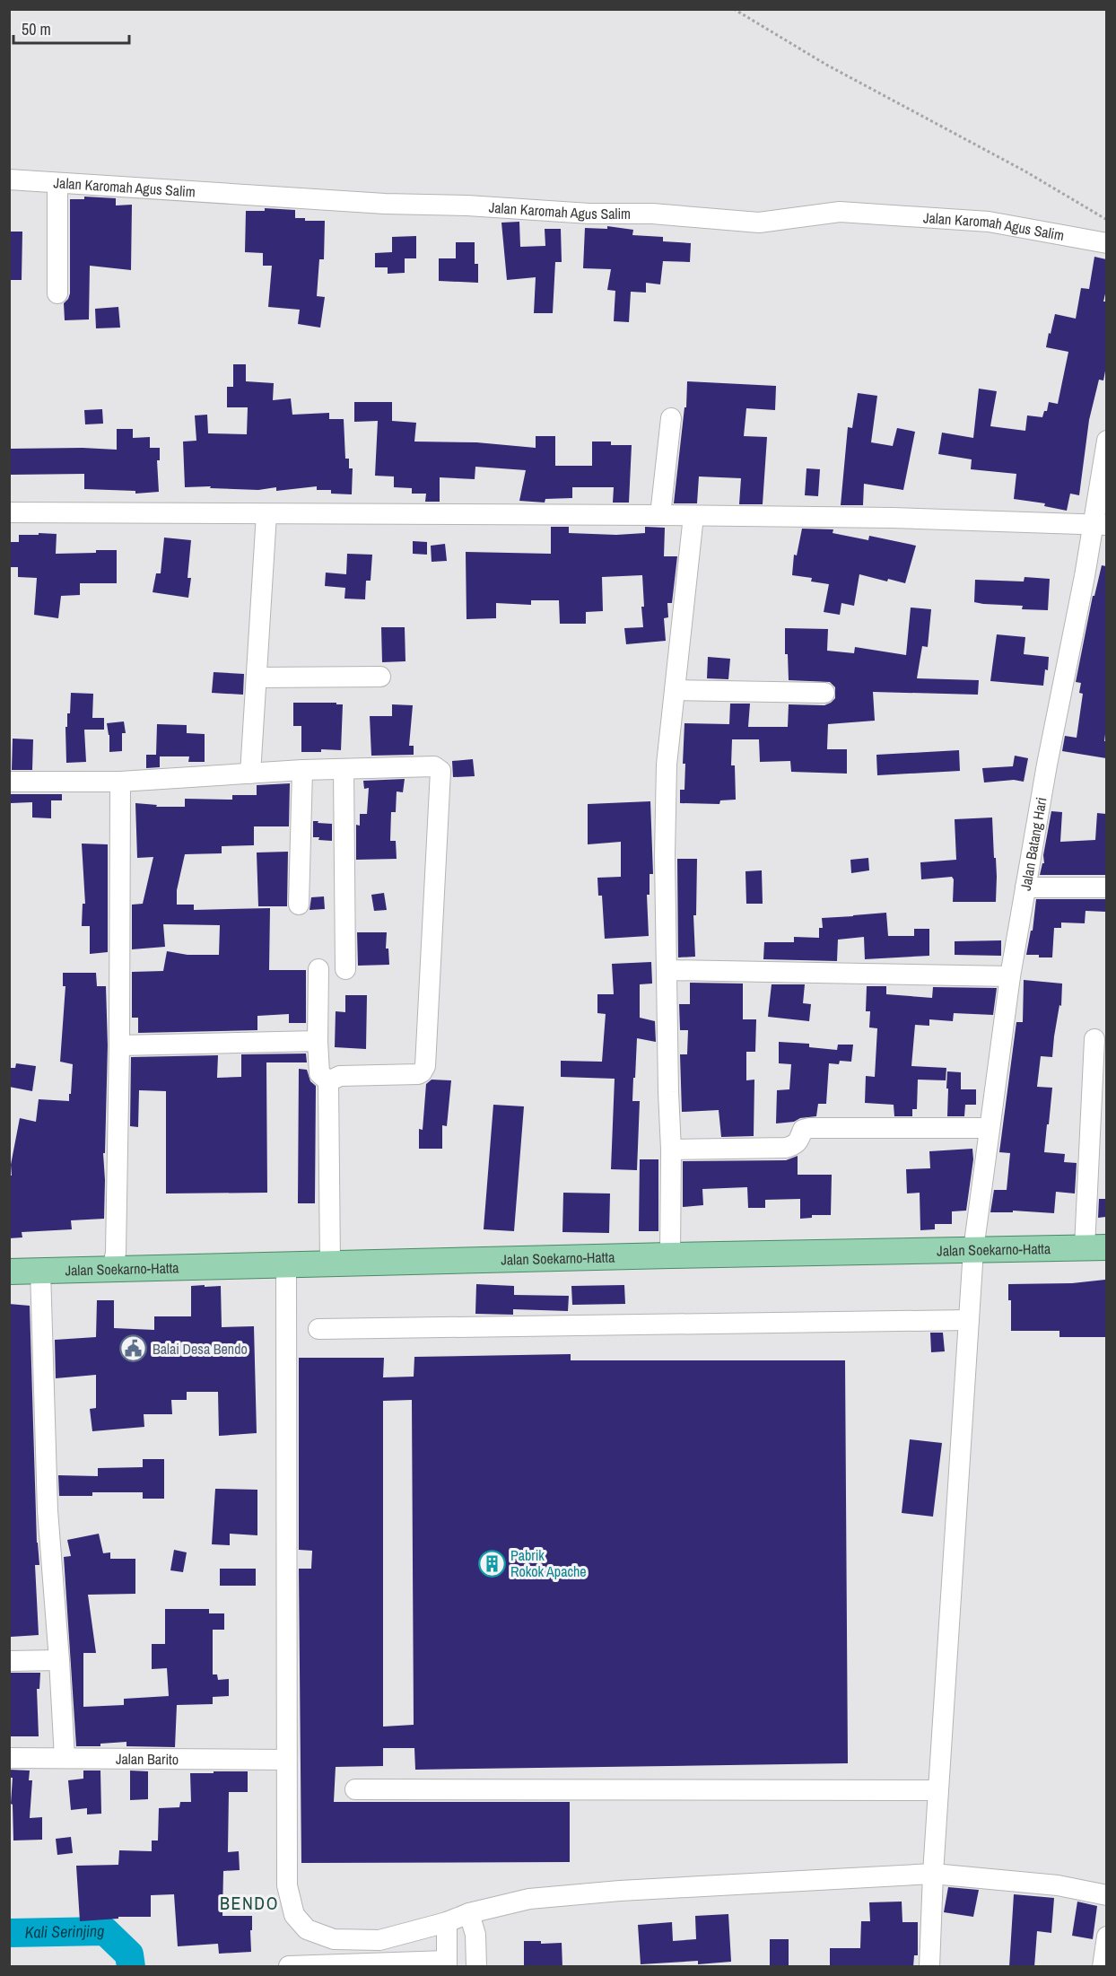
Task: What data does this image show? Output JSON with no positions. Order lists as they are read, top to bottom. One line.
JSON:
{"streets":{"main road":["Jalan Soekarno-Hatta"],"street":["Jalan Karomah Agus Salim","Jalan Batang Hari","Jalan Barito"]},"crossings":[["Jalan Batang Hari","Jalan Soekarno-Hatta"]],"districts":["BENDO"],"water":["Kali Serinjing"],"places":{"public building":["Balai Desa Bendo"],"building":["Pabrik Rokok Apache"]},"scale_bar":"50 m"}
